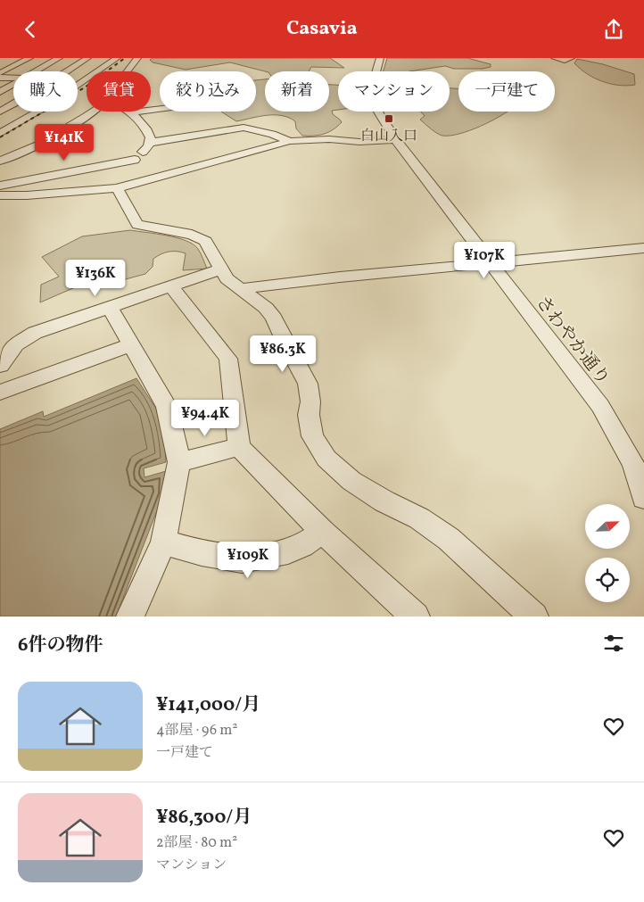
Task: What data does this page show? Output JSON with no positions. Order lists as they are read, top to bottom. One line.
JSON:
{"streets":{"street":["さわやか通り"]},"places":{"transit":["白山入口"]},"north":"top right","page":{"header":"Casavia","chip":["購入","賃貸","絞り込み","新着","マンション","一戸建て"],"price":["¥141K","¥107K","¥136K","¥86.3K","¥94.4K","¥109K"],"heading":"6件の物件","list":[{"name":"¥141,000/月","note":"4部屋 · 96 m² · 一戸建て"},{"name":"¥86,300/月","note":"2部屋 · 80 m² · マンション"}]}}
